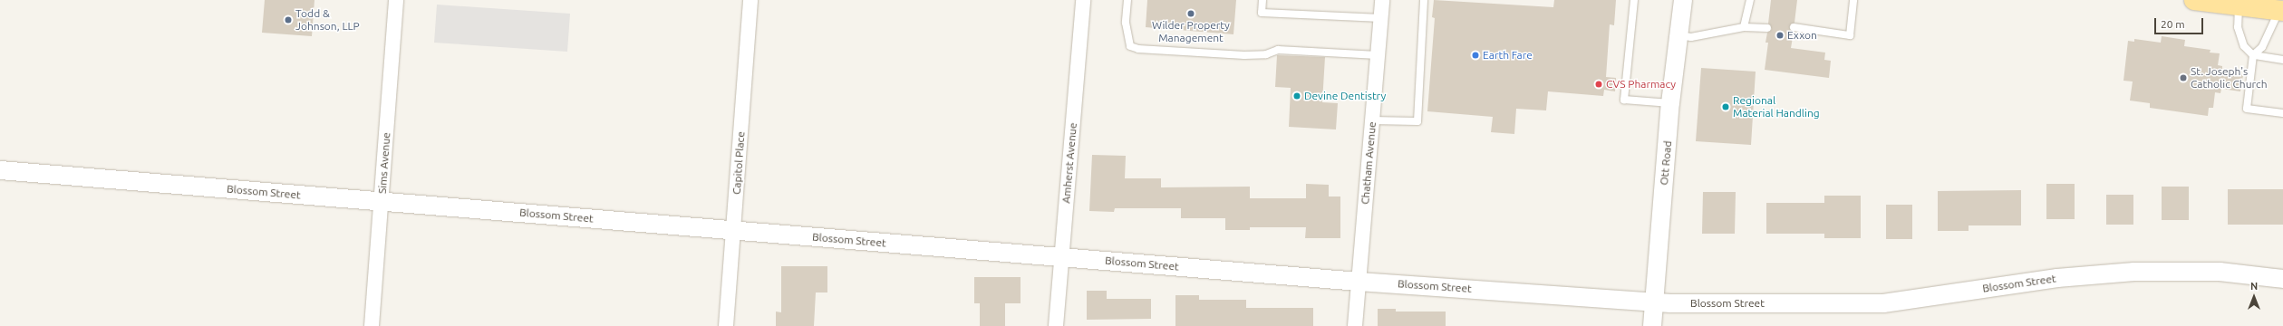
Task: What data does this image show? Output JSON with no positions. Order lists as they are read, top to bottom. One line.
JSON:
{"streets":{"street":["Sims Avenue","Capitol Place","Amherst Avenue","Chatham Avenue","Ott Road","Blossom Street"]},"crossings":[["Sims Avenue","Blossom Street"],["Capitol Place","Blossom Street"],["Amherst Avenue","Blossom Street"],["Chatham Avenue","Blossom Street"],["Ott Road","Blossom Street"]],"places":["Wilder Property Management","Todd & Johnson, LLP","Exxon","Earth Fare","St. Joseph's Catholic Church","CVS Pharmacy","Devine Dentistry","Regional Material Handling"],"scale_bar":"20 m","north":"top"}
